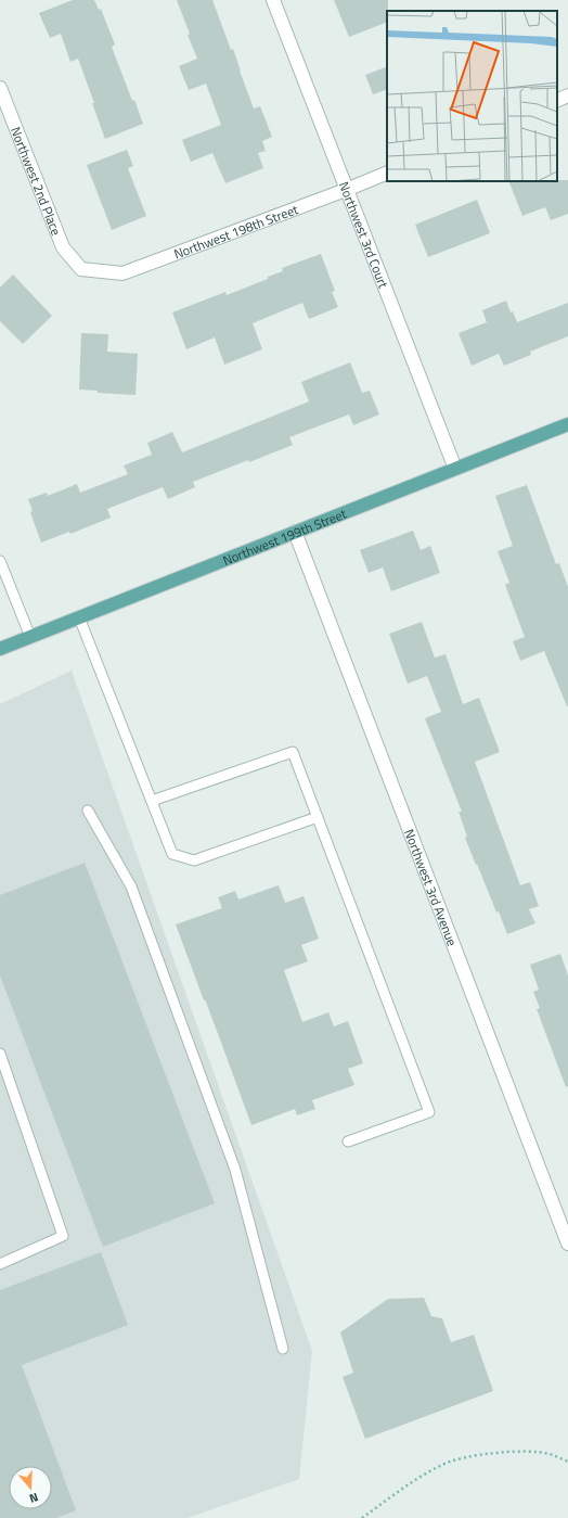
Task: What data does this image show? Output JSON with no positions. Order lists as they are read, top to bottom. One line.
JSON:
{"streets":{"main road":["Northwest 199th Street"],"street":["Northwest 2nd Place","Northwest 198th Street","Northwest 3rd Court","Northwest 3rd Avenue"]},"crossings":[["Northwest 2nd Place","Northwest 198th Street"],["Northwest 198th Street","Northwest 3rd Court"],["Northwest 3rd Court","Northwest 199th Street"],["Northwest 199th Street","Northwest 3rd Avenue"]],"north":"bottom"}
